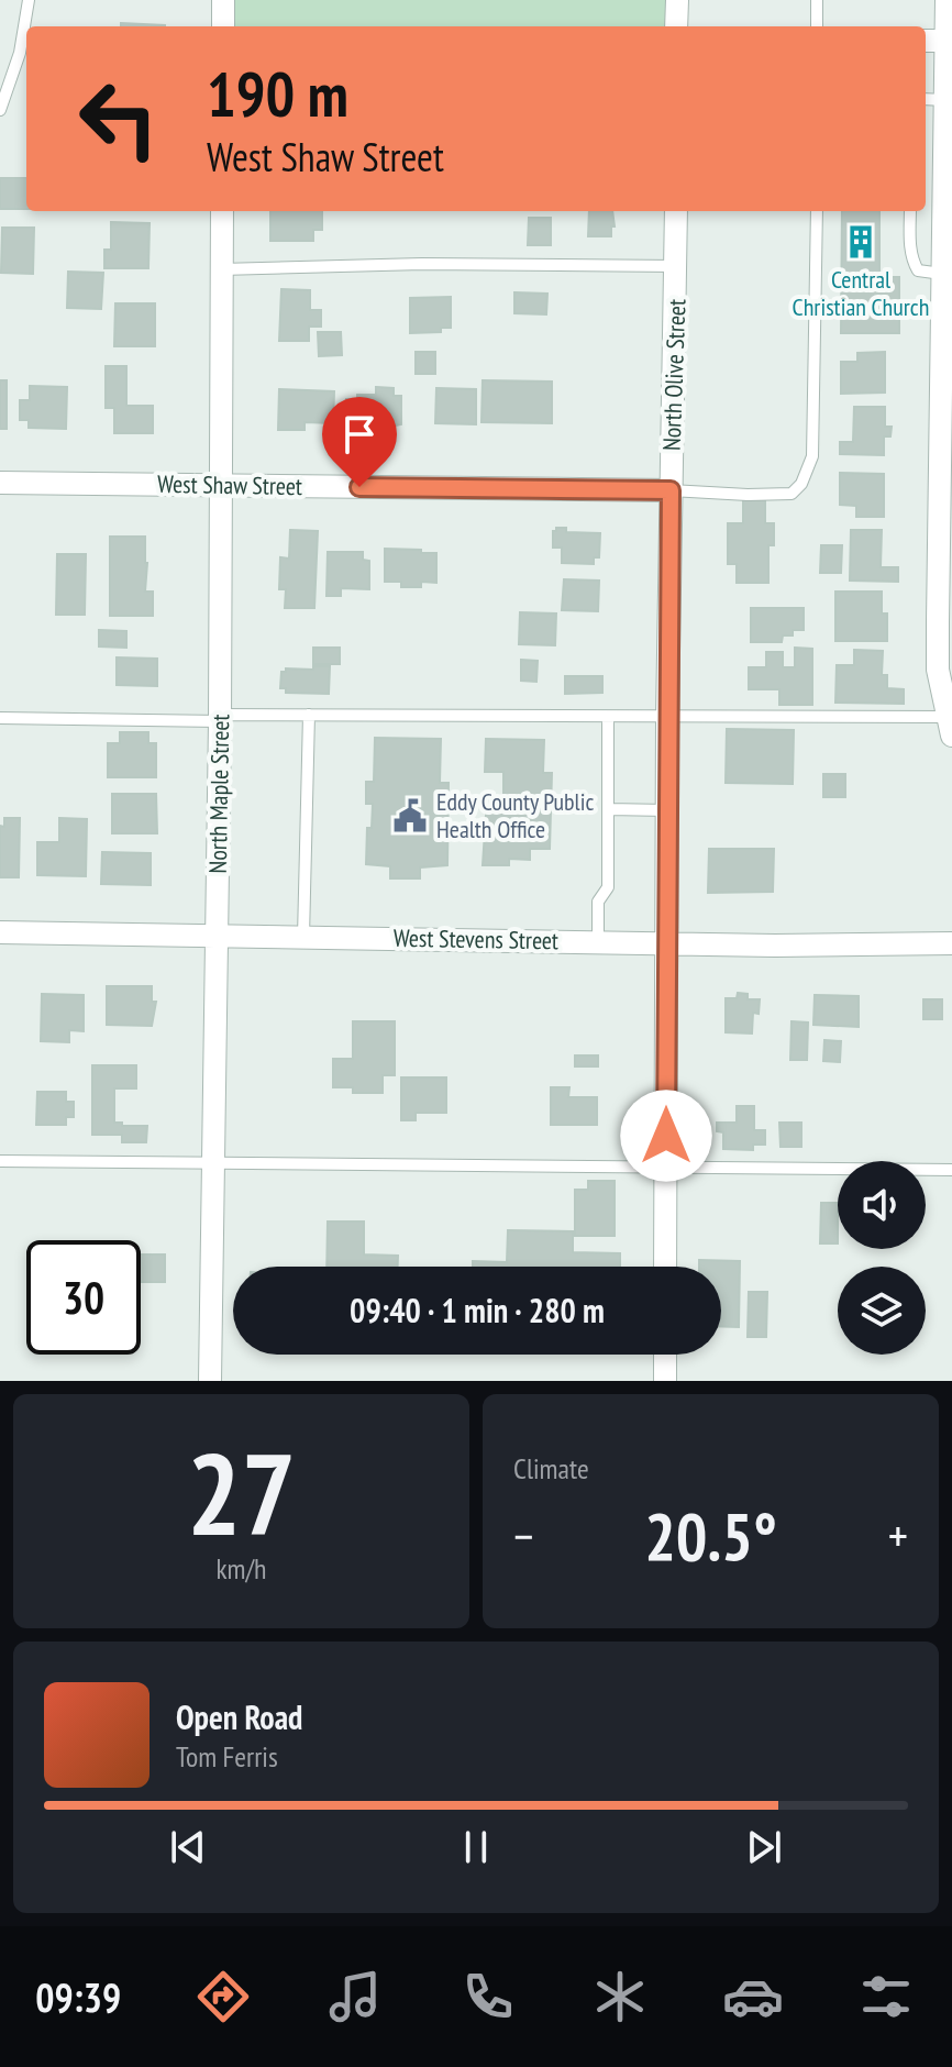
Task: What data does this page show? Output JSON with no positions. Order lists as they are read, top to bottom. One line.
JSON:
{"streets":{"street":["North Olive Street","West Shaw Street","North Maple Street","West Stevens Street"]},"crossings":[["North Olive Street","West Shaw Street"],["North Olive Street","West Stevens Street"],["West Shaw Street","North Maple Street"],["North Maple Street","West Stevens Street"]],"places":{"building":["Central Christian Church"],"public building":["Eddy County Public Health Office"]},"page":{"turn":["190 m","West Shaw Street"],"limit":"30","trip":"09:40 · 1 min · 280 m","tile":[["27","km/h"],"Climate"],"heat":["−","20.5°","+"],"song":["Open Road","Tom Ferris"],"tabs":"09:39"}}
